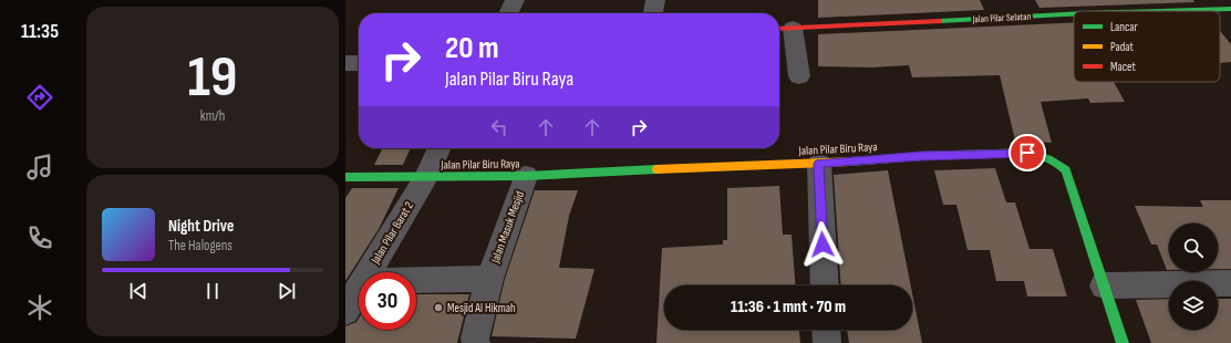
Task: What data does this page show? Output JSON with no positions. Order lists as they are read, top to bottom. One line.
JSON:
{"streets":{"street":["Jalan Pilar Selatan","Jalan Pilar Biru Raya","Jalan Masuk Mesjid","Jalan Pilar Barat 2"]},"crossings":[["Jalan Pilar Biru Raya","Jalan Masuk Mesjid"],["Jalan Pilar Biru Raya","Jalan Pilar Barat 2"]],"places":["Mesjid Al Hikmah"],"legend":["Lancar","Padat","Macet"],"page":{"tabs":"11:35","tile":["19","km/h"],"turn":["20 m","Jalan Pilar Biru Raya"],"song":["Night Drive","The Halogens"],"limit":"30","trip":"11:36 · 1 mnt · 70 m"}}
